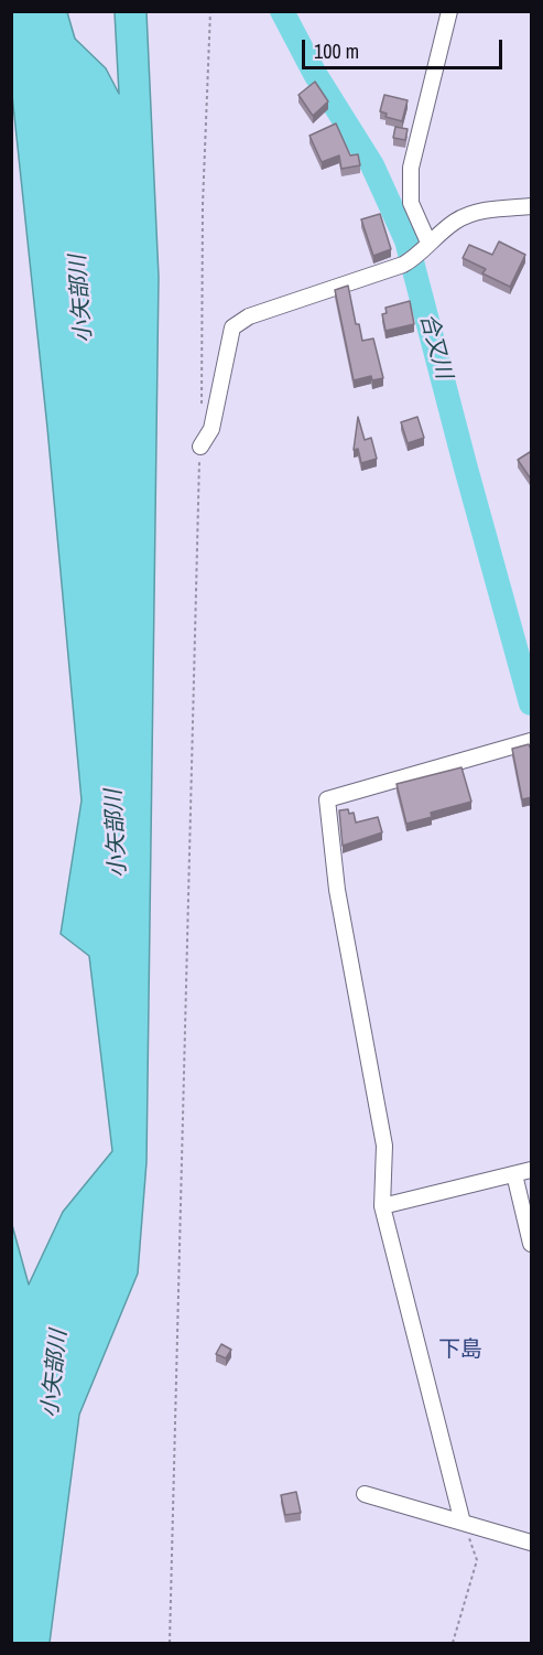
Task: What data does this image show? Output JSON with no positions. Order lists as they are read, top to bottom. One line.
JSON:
{"districts":["下島"],"water":["小矢部川","合又川"],"scale_bar":"100 m"}
